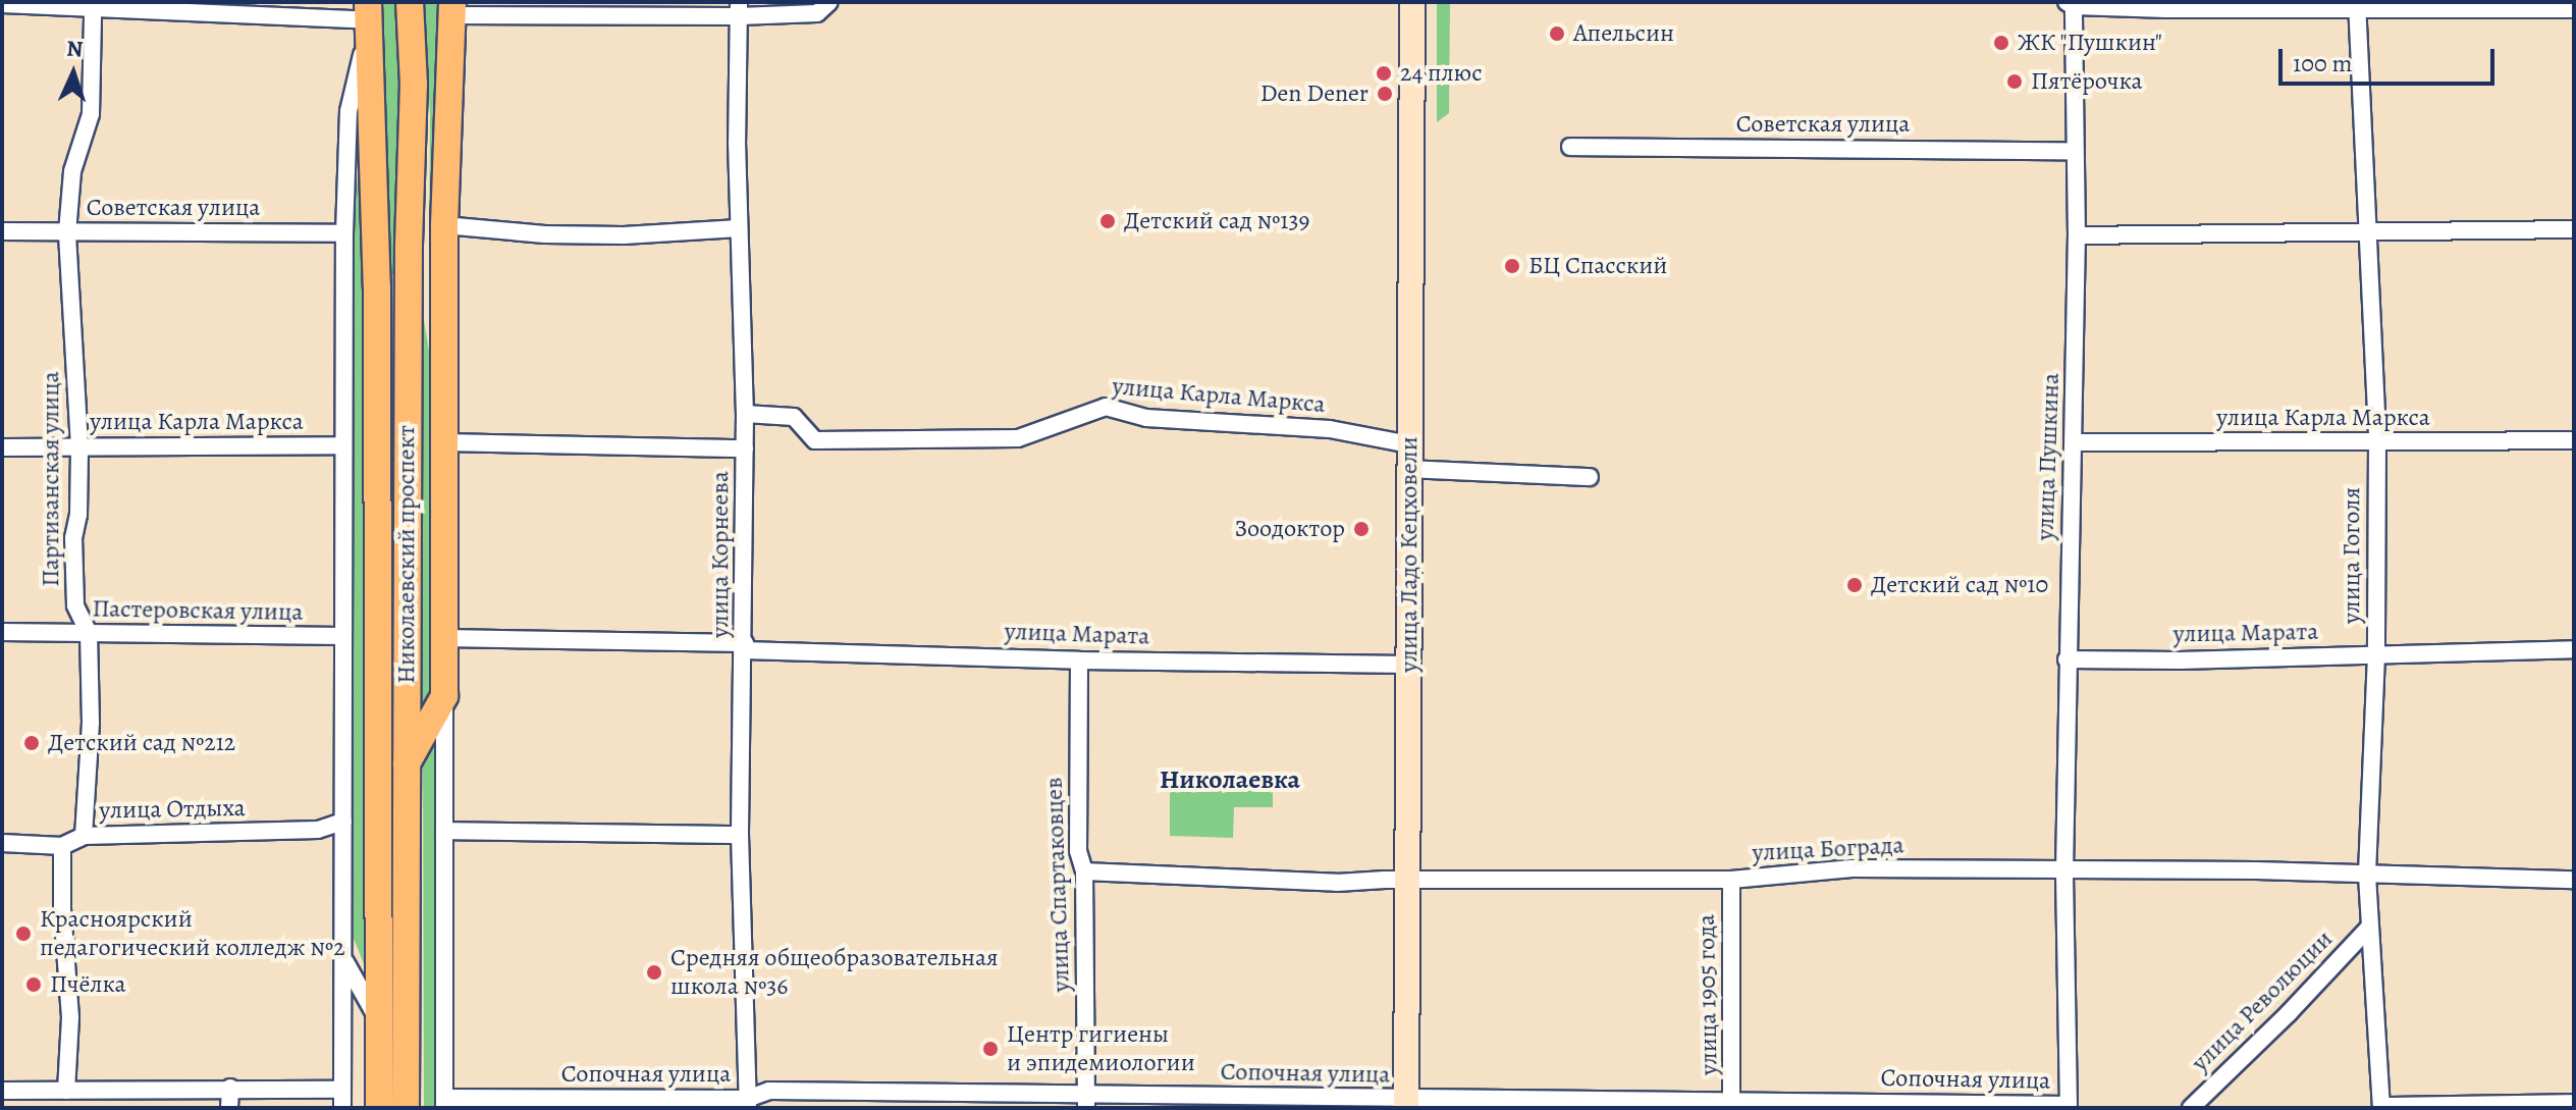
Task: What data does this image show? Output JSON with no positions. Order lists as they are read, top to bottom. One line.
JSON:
{"streets":{"main road":["Николаевский проспект","улица Ладо Кецховели"],"street":["Советская улица","улица Карла Маркса","улица Пушкина","Партизанская улица","улица Корнеева","улица Гоголя","Пастеровская улица","улица Марата","улица Отдыха","улица Бограда","улица Спартаковцев","улица 1905 года","улица Революции","Сопочная улица"]},"crossings":[["Советская улица","улица Пушкина"],["Советская улица","Партизанская улица"],["улица Карла Маркса","улица Пушкина"],["улица Карла Маркса","Партизанская улица"],["улица Карла Маркса","улица Корнеева"],["улица Карла Маркса","улица Ладо Кецховели"],["улица Карла Маркса","улица Гоголя"],["улица Пушкина","улица Марата"],["улица Пушкина","улица Бограда"],["улица Пушкина","Сопочная улица"],["Партизанская улица","Пастеровская улица"],["Партизанская улица","улица Отдыха"],["улица Корнеева","улица Марата"],["улица Корнеева","Сопочная улица"],["улица Ладо Кецховели","улица Марата"],["улица Ладо Кецховели","улица Бограда"],["улица Ладо Кецховели","Сопочная улица"],["улица Гоголя","улица Марата"],["улица Гоголя","улица Бограда"],["улица Гоголя","улица Революции"],["улица Марата","улица Спартаковцев"],["улица Бограда","улица Спартаковцев"],["улица Бограда","улица 1905 года"],["улица Спартаковцев","Сопочная улица"],["улица 1905 года","Сопочная улица"]],"districts":["Николаевка"],"places":["Апельсин","ЖК \"Пушкин\"","24 плюс","Пятёрочка","Den Dener","Детский сад №139","БЦ Спасский","Зоодоктор","Детский сад №10","Детский сад №212","Красноярский педагогический колледж №2","Средняя общеобразовательная школа №36","Пчёлка","Центр гигиены и эпидемиологии"],"scale_bar":"100 m","north":"top"}
